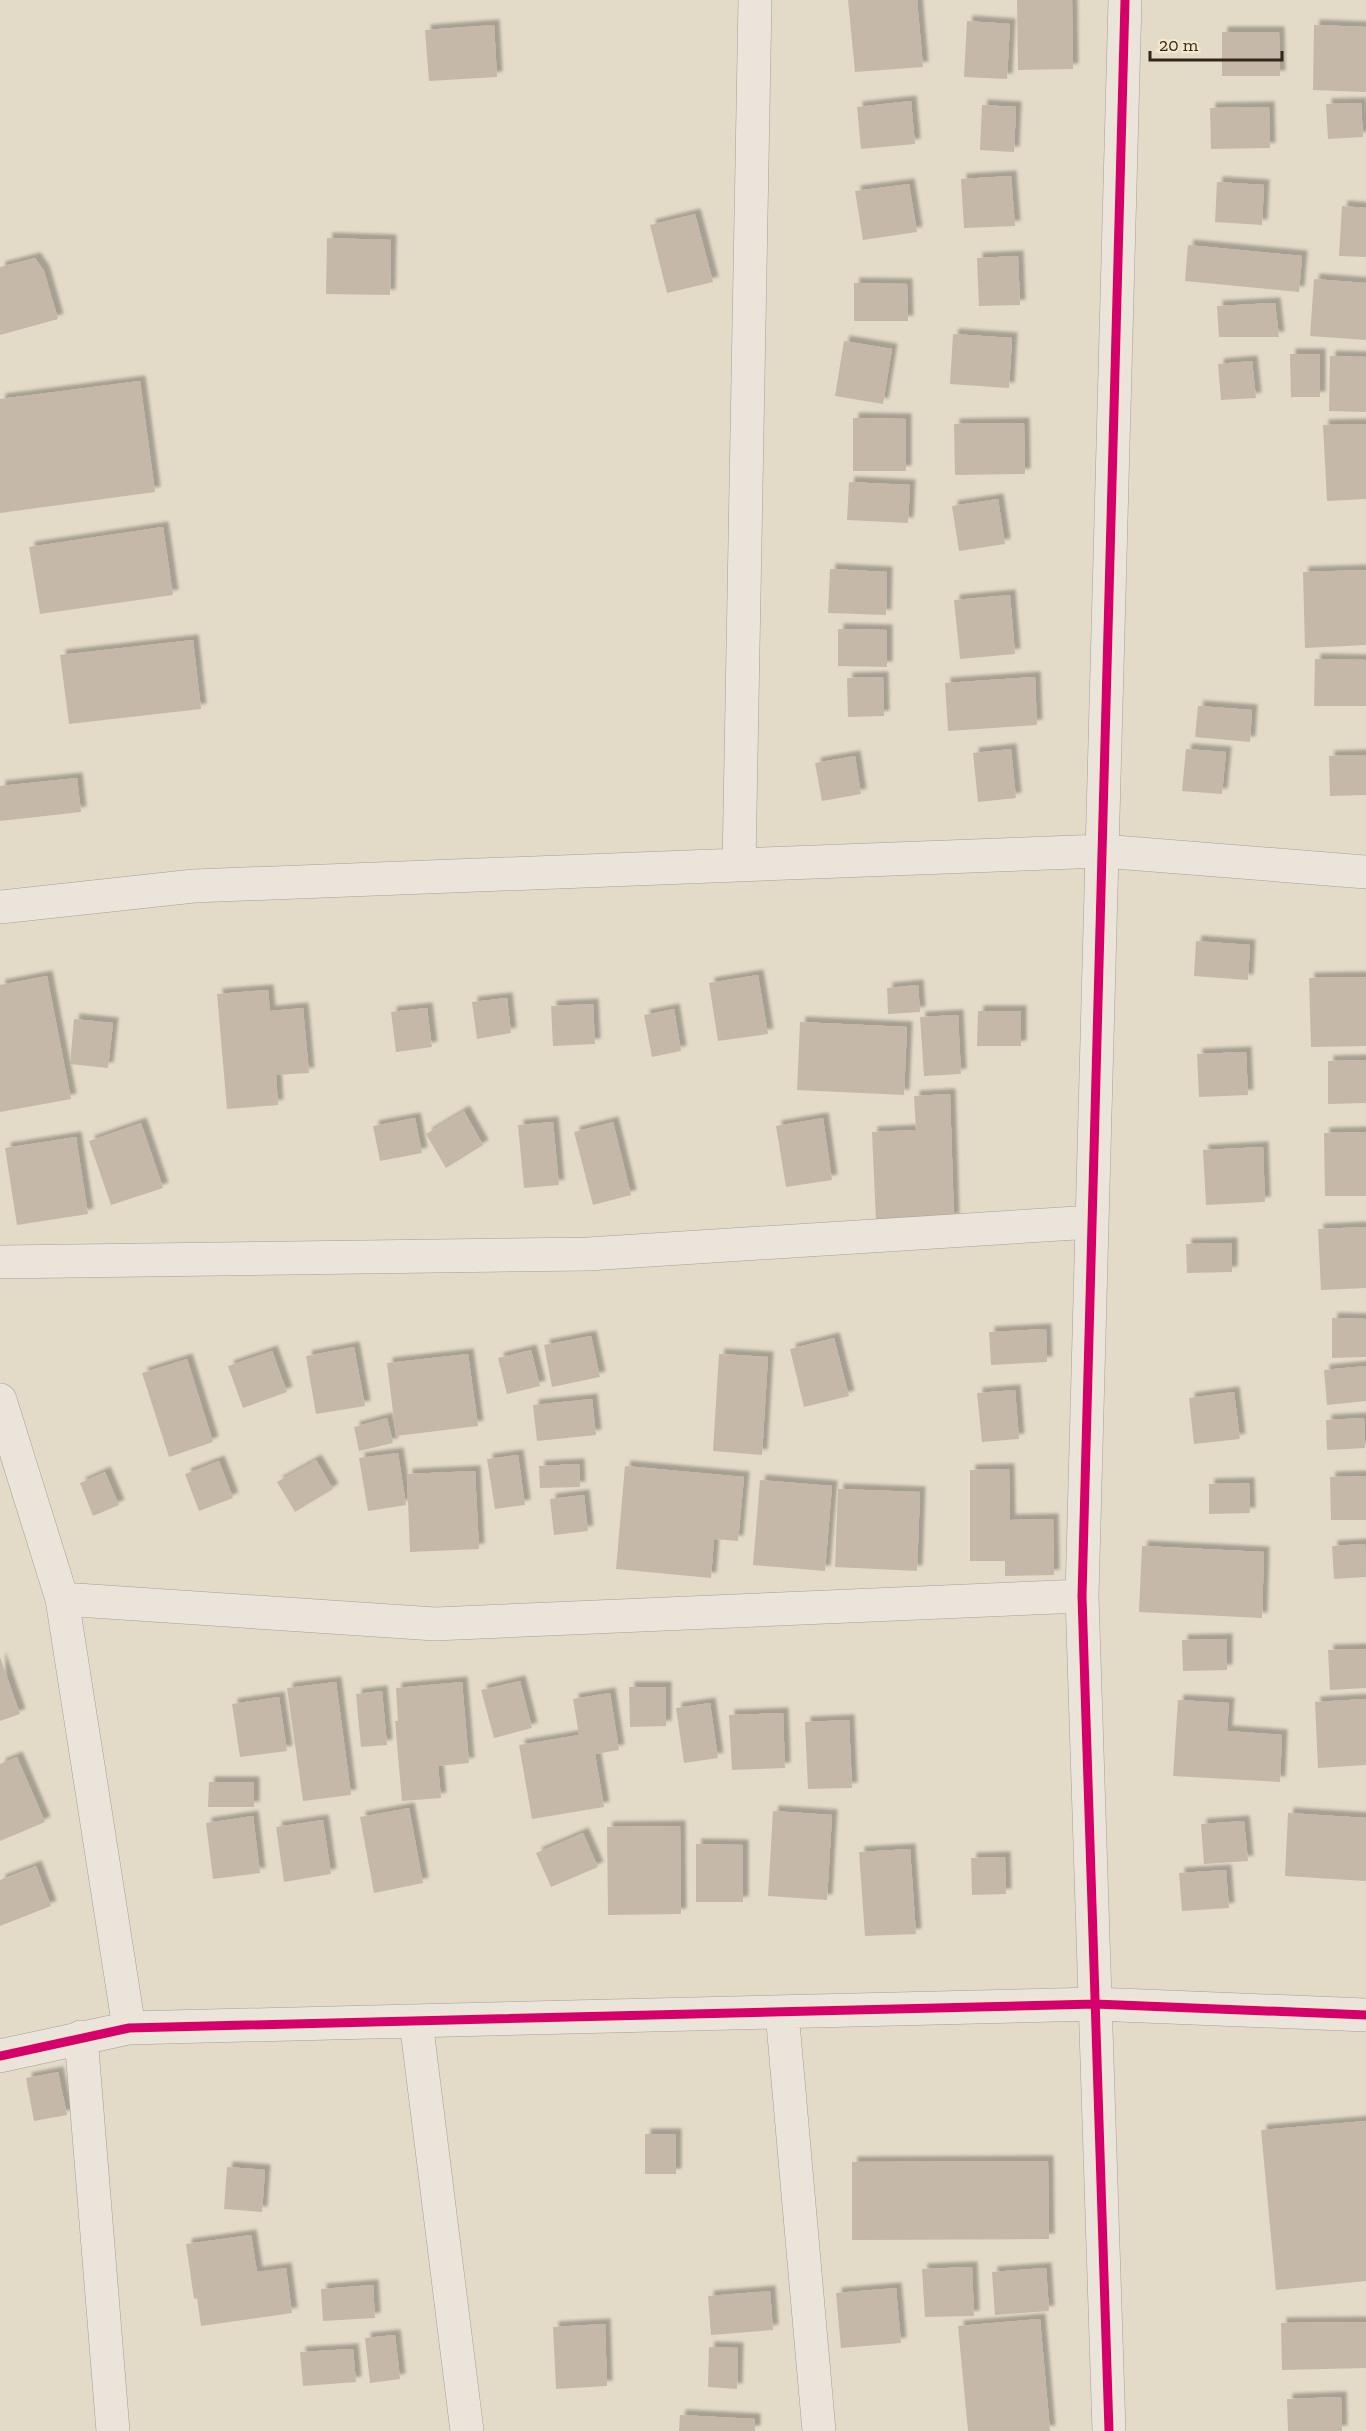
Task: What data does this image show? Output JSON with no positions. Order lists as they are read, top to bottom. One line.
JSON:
{"scale_bar":"20 m"}
